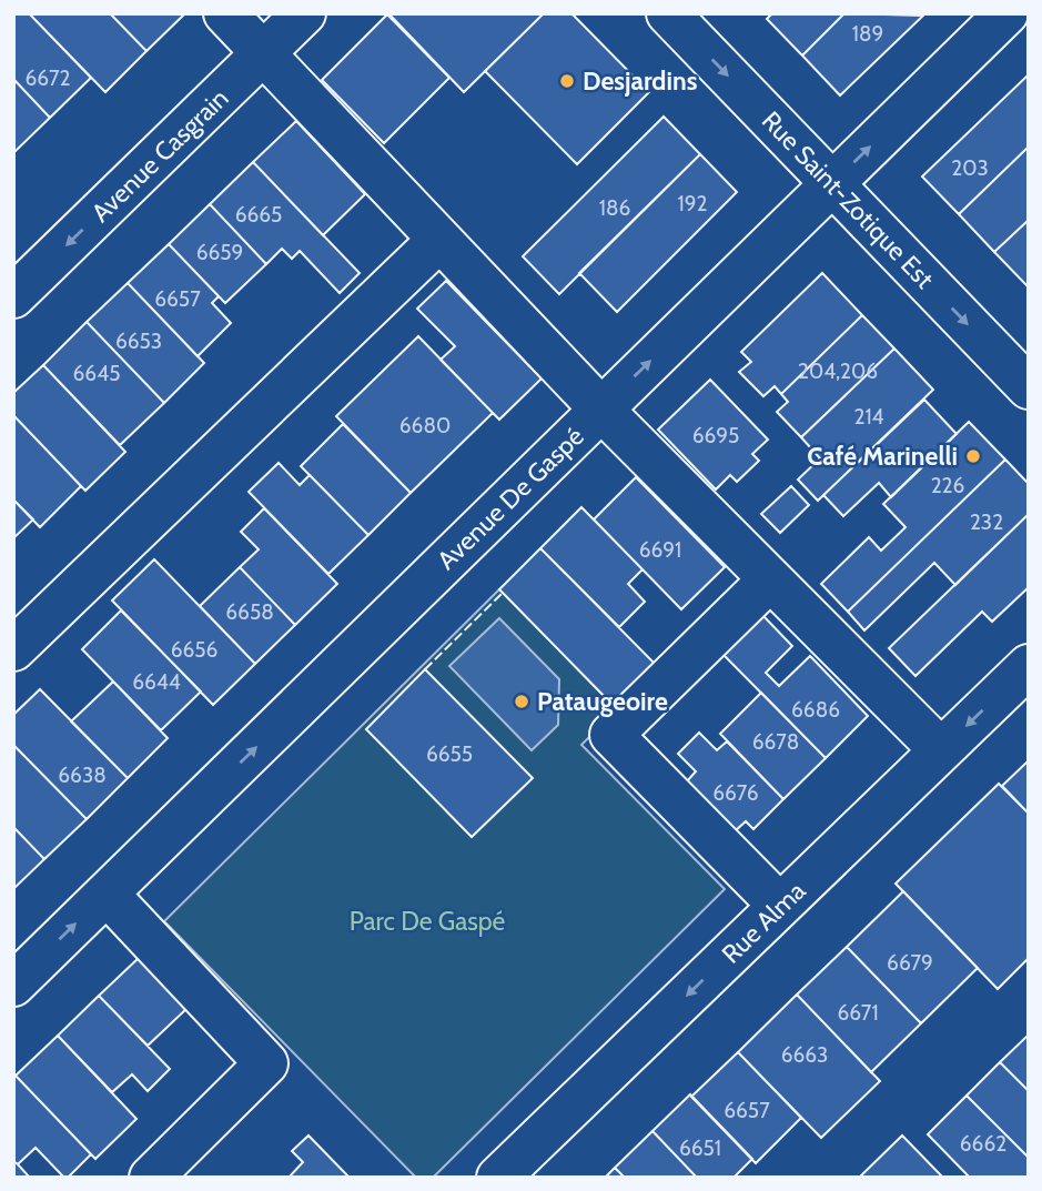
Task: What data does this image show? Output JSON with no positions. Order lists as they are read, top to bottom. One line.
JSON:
{"streets":{"street":["Avenue Casgrain","Rue Saint-Zotique Est","Avenue De Gaspé","Rue Alma"]},"crossings":[["Rue Saint-Zotique Est","Avenue De Gaspé"]],"one_way":["Rue Alma"],"parks":["Parc De Gaspé"],"places":["Desjardins","Café Marinelli","Pataugeoire"],"house_numbers":["189","6672","203","192","186","6665","6659","6657","6653","204,206","6645","214","6680","6695","226","232","6691","6658","6656","6644","6686","6678","6655","6638","6676","6679","6671","6663","6657","6662","6651"]}
